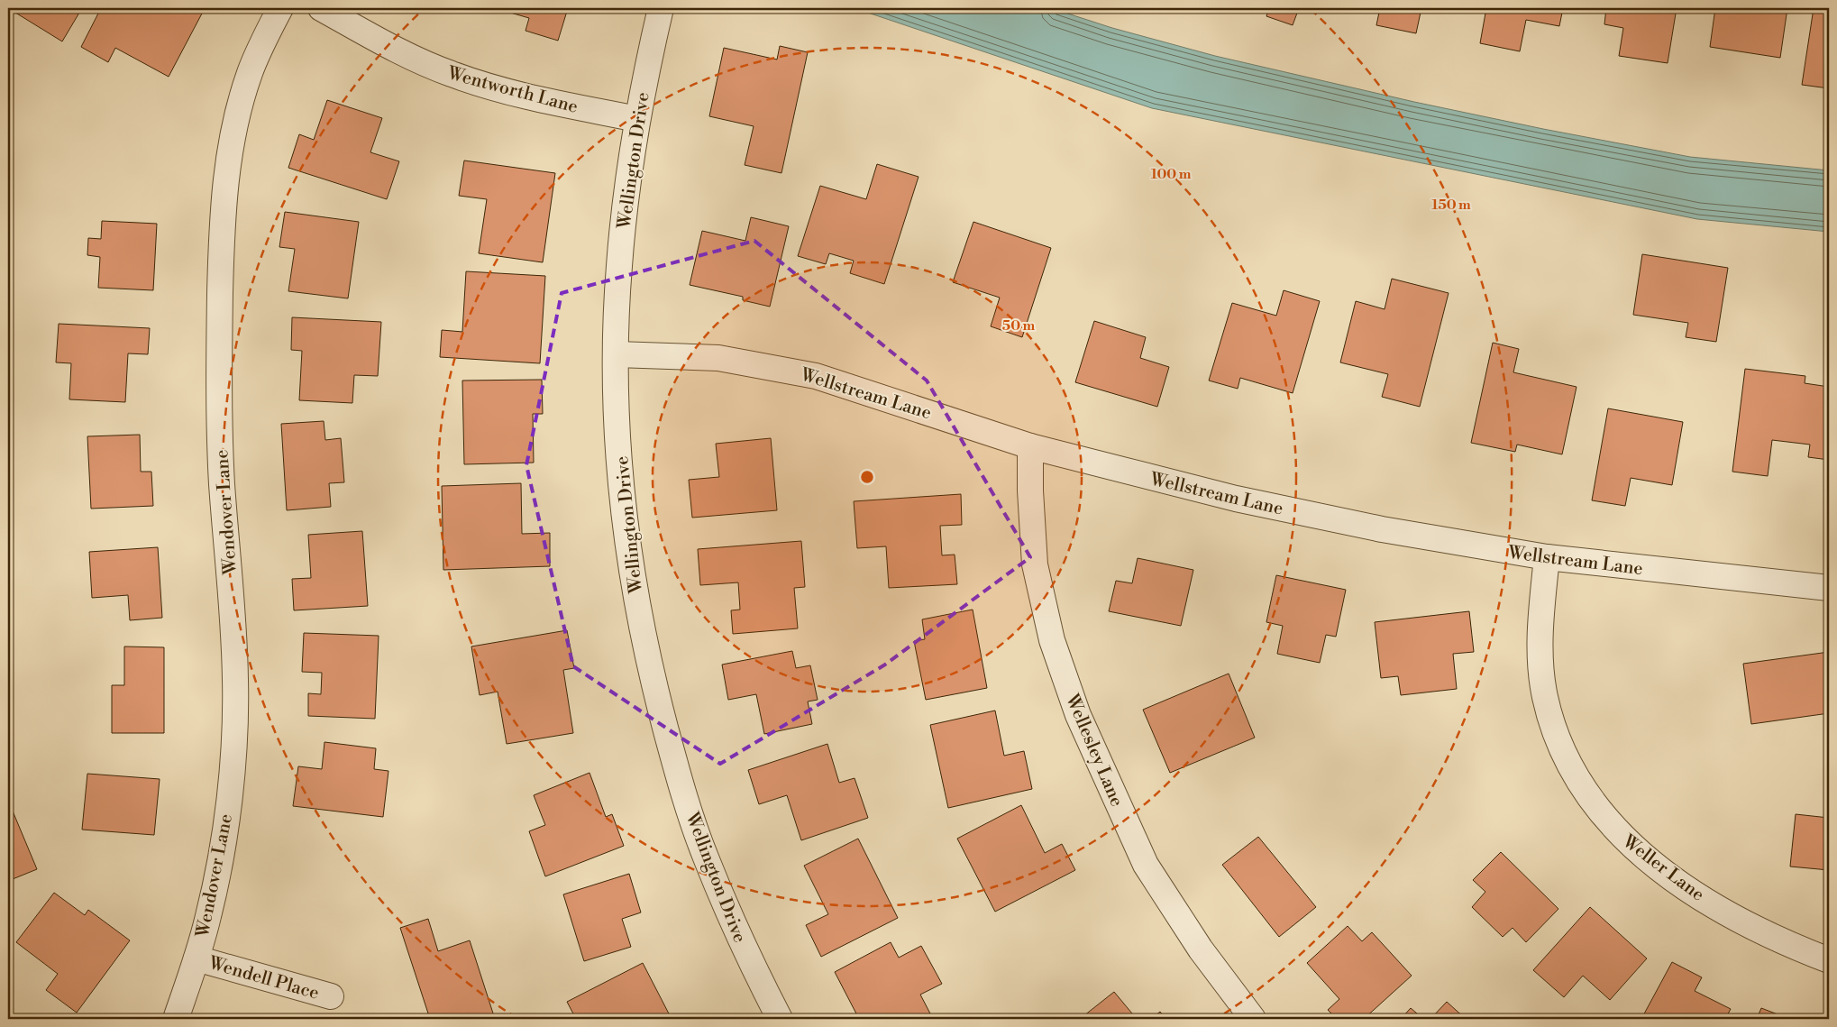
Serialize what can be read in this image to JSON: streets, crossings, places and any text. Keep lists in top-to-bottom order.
{
  "streets": {
    "street": [
      "Wentworth Lane",
      "Wellington Drive",
      "Wellstream Lane",
      "Wendover Lane",
      "Wellesley Lane",
      "Weller Lane",
      "Wendell Place"
    ]
  },
  "crossings": [
    ["Wentworth Lane", "Wellington Drive"],
    ["Wellington Drive", "Wellstream Lane"],
    ["Wellstream Lane", "Wellesley Lane"],
    ["Wellstream Lane", "Weller Lane"],
    ["Wendover Lane", "Wendell Place"]
  ],
  "rings": ["100 m", "150 m", "50 m"]
}
